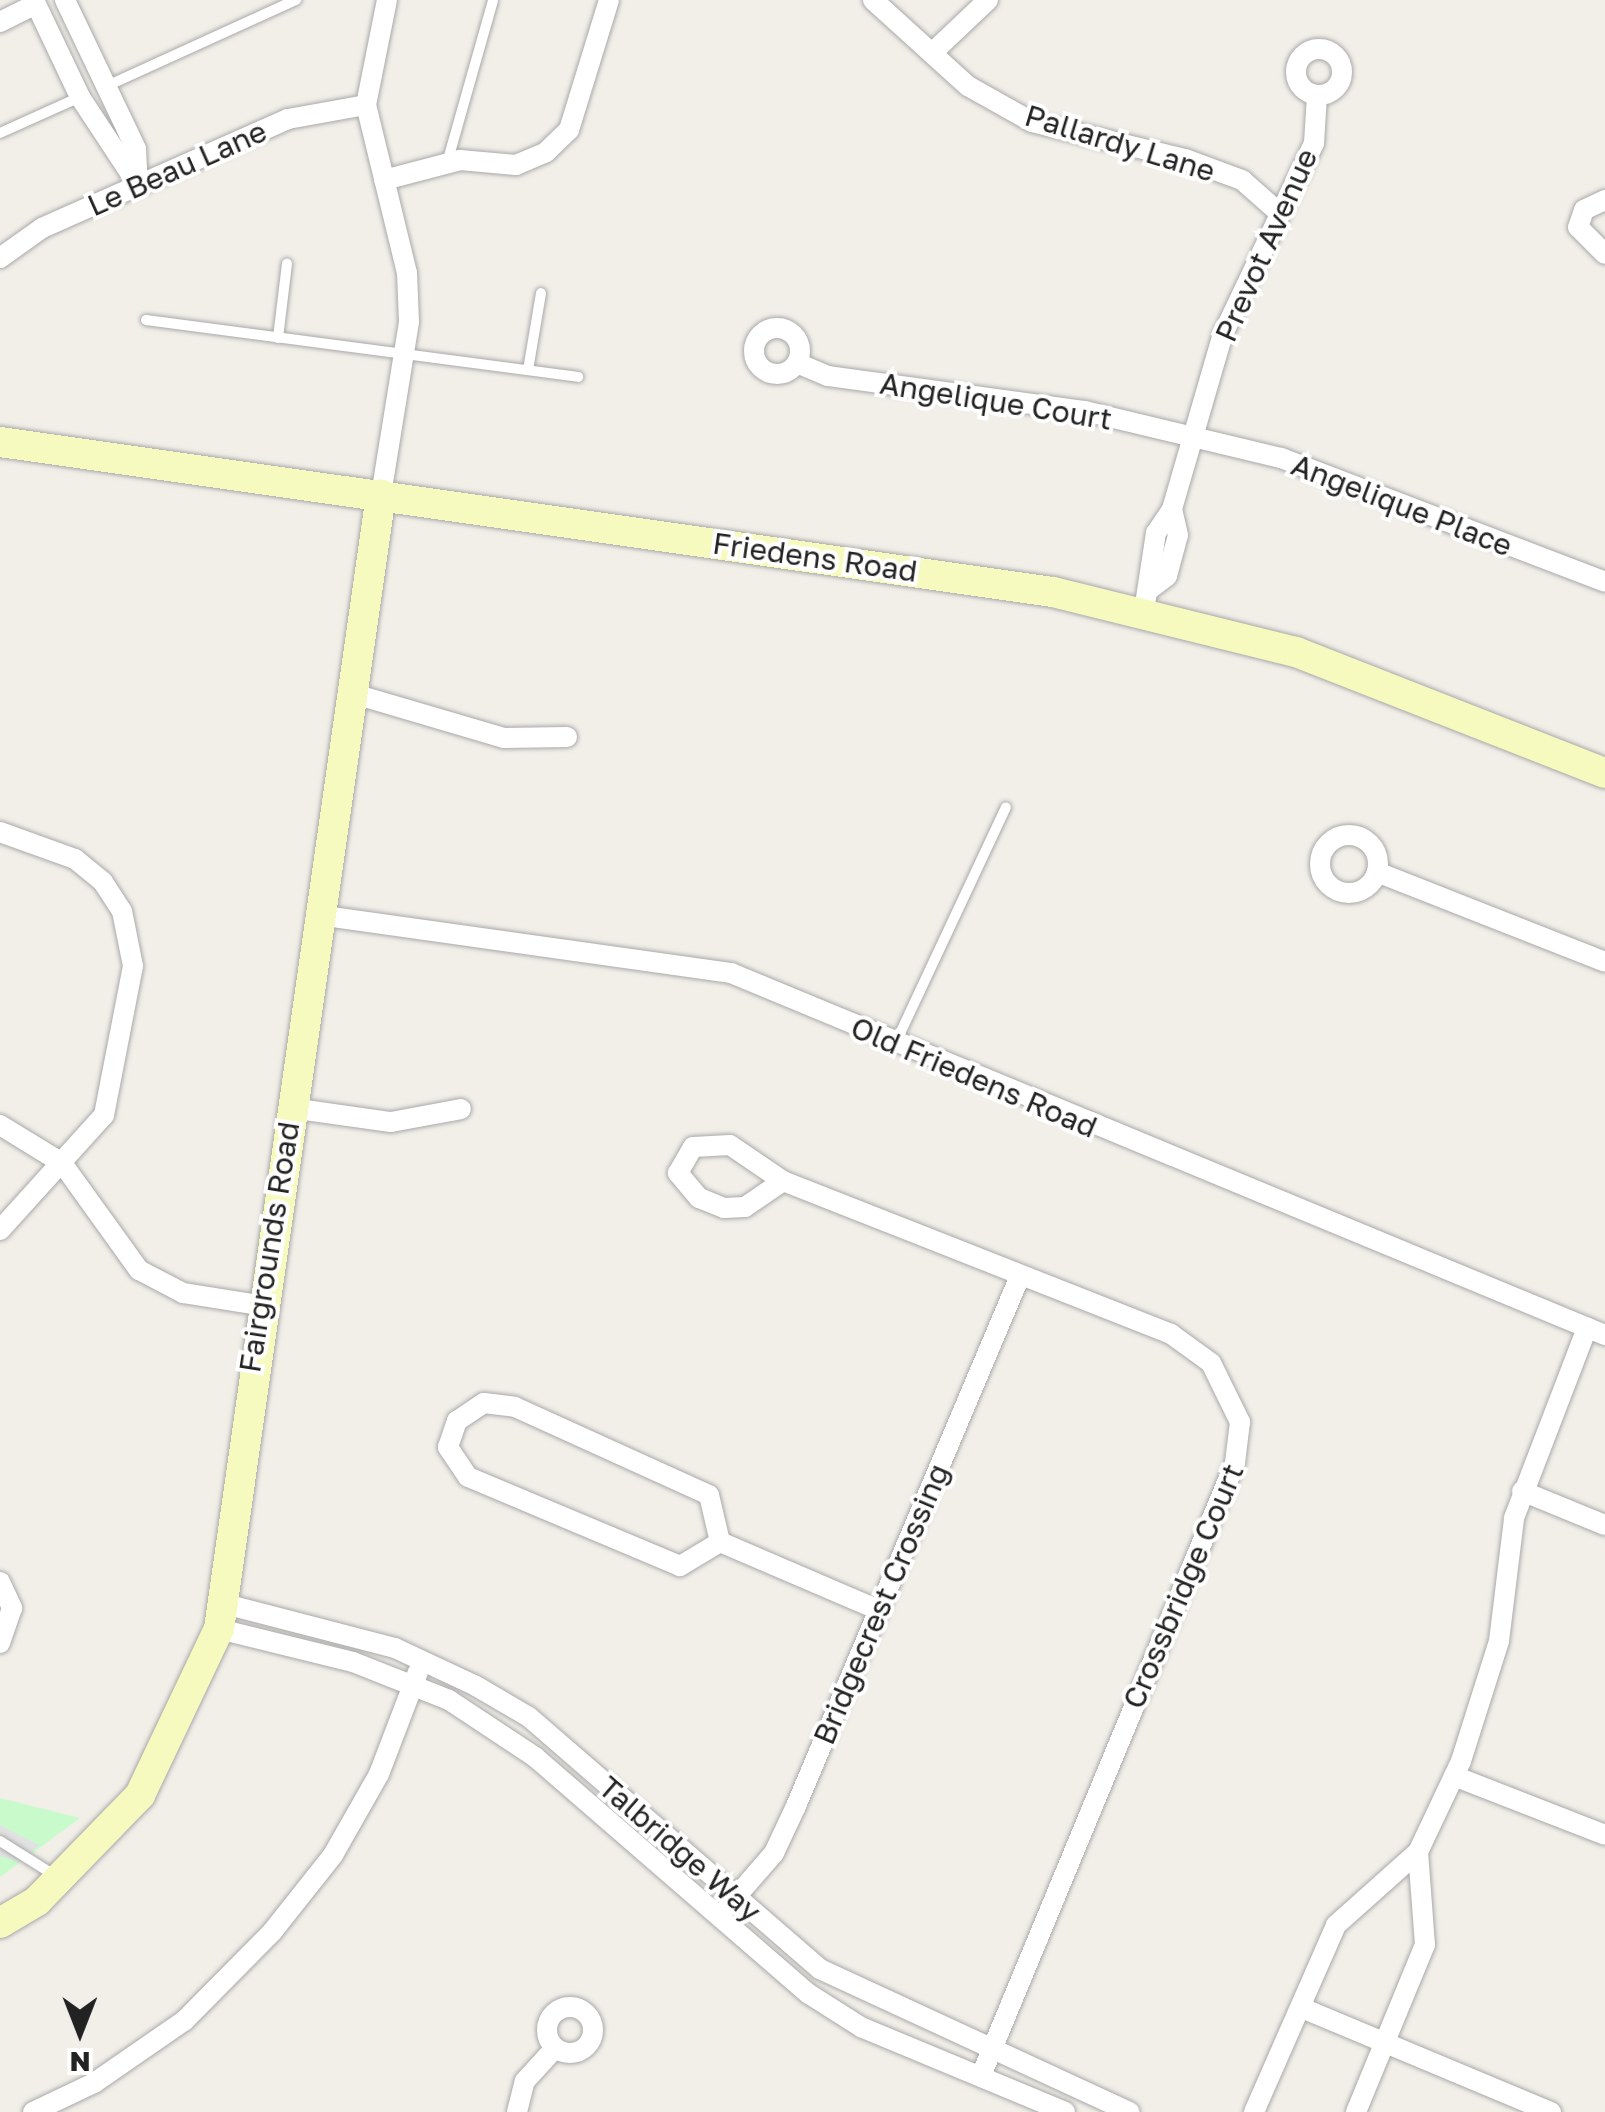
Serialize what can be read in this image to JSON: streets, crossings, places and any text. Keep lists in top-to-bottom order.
{
  "streets": {
    "main road": ["Friedens Road", "Fairgrounds Road"],
    "street": [
      "Pallardy Lane",
      "Le Beau Lane",
      "Prevot Avenue",
      "Angelique Court",
      "Angelique Place",
      "Old Friedens Road",
      "Crossbridge Court",
      "Bridgecrest Crossing",
      "Talbridge Way"
    ]
  },
  "crossings": [
    ["Pallardy Lane", "Prevot Avenue"],
    ["Prevot Avenue", "Angelique Court"],
    ["Prevot Avenue", "Angelique Place"],
    ["Prevot Avenue", "Friedens Road"],
    ["Angelique Court", "Angelique Place"],
    ["Friedens Road", "Fairgrounds Road"],
    ["Old Friedens Road", "Fairgrounds Road"],
    ["Fairgrounds Road", "Talbridge Way"],
    ["Crossbridge Court", "Bridgecrest Crossing"],
    ["Crossbridge Court", "Talbridge Way"],
    ["Bridgecrest Crossing", "Talbridge Way"]
  ],
  "north": "bottom"
}
